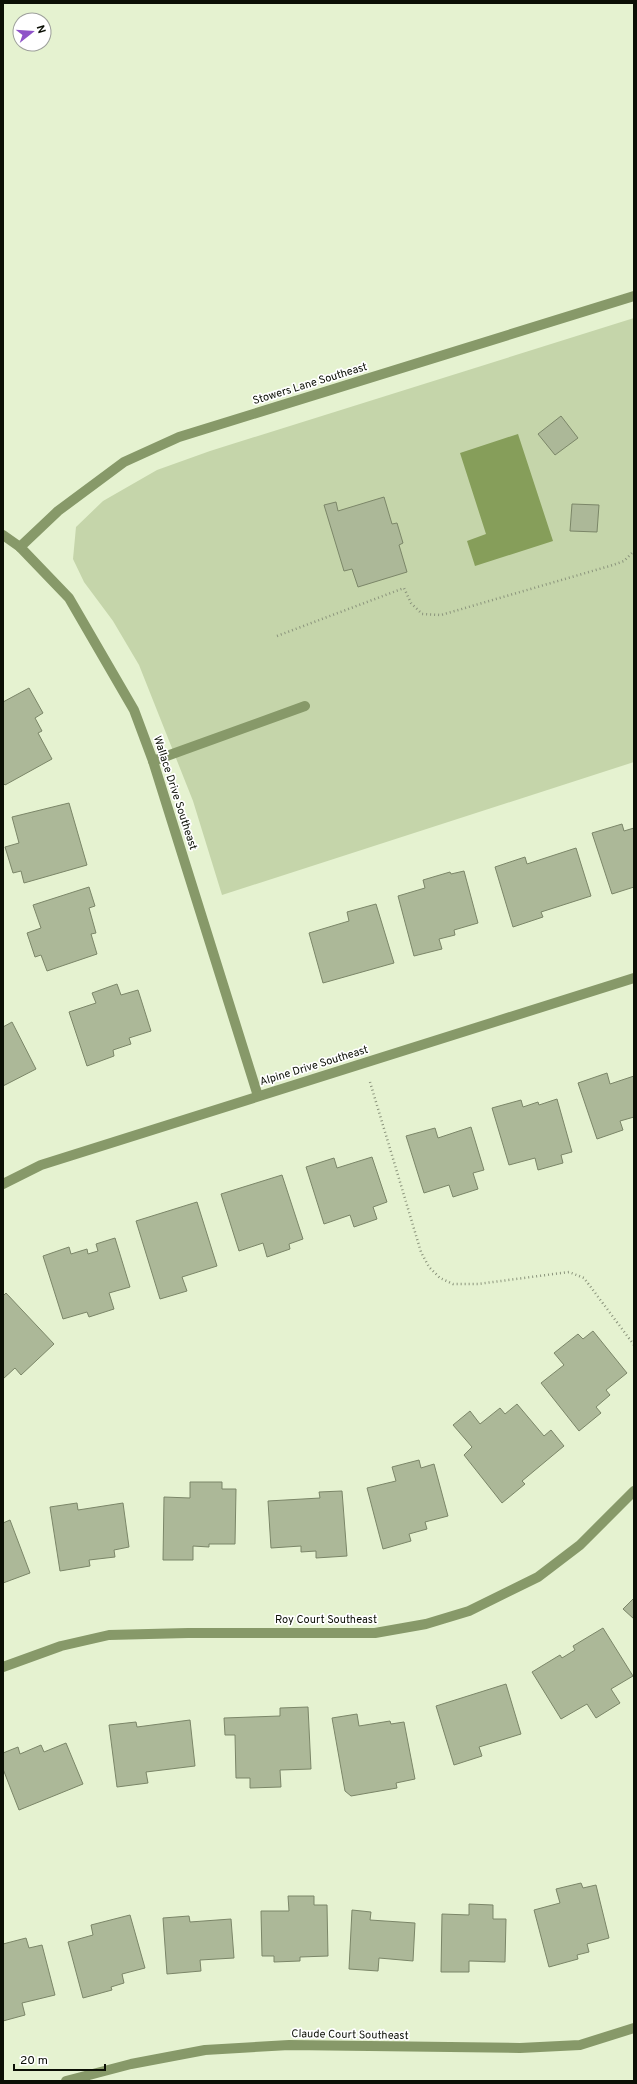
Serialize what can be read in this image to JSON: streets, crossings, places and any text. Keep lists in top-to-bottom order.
{
  "streets": {
    "street": [
      "Stowers Lane Southeast",
      "Wallace Drive Southeast",
      "Alpine Drive Southeast",
      "Roy Court Southeast",
      "Claude Court Southeast"
    ]
  },
  "crossings": [
    ["Stowers Lane Southeast", "Wallace Drive Southeast"],
    ["Wallace Drive Southeast", "Alpine Drive Southeast"]
  ],
  "scale_bar": "20 m",
  "north": "right"
}
